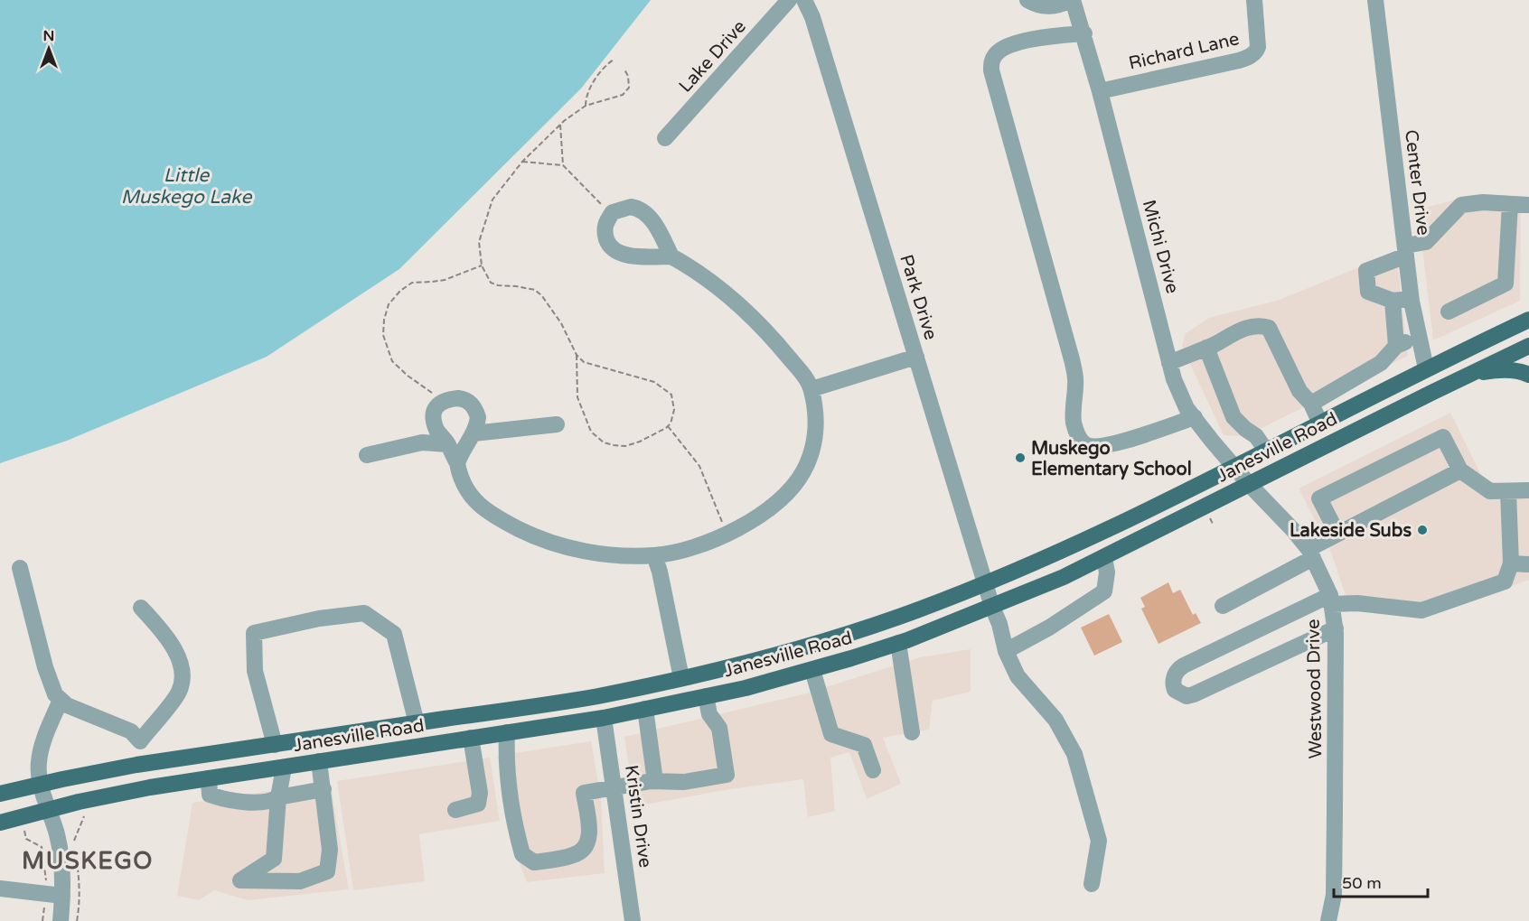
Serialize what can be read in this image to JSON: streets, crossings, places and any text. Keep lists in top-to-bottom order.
{
  "streets": {
    "main road": ["Janesville Road"],
    "street": [
      "Richard Lane",
      "Lake Drive",
      "Center Drive",
      "Michi Drive",
      "Park Drive",
      "Westwood Drive",
      "Kristin Drive"
    ]
  },
  "crossings": [
    ["Richard Lane", "Michi Drive"],
    ["Center Drive", "Janesville Road"],
    ["Michi Drive", "Janesville Road"],
    ["Michi Drive", "Westwood Drive"],
    ["Park Drive", "Janesville Road"],
    ["Janesville Road", "Westwood Drive"],
    ["Janesville Road", "Kristin Drive"]
  ],
  "districts": ["MUSKEGO"],
  "water": ["Little Muskego Lake"],
  "places": ["Muskego Elementary School", "Lakeside Subs"],
  "scale_bar": "50 m",
  "north": "top"
}
